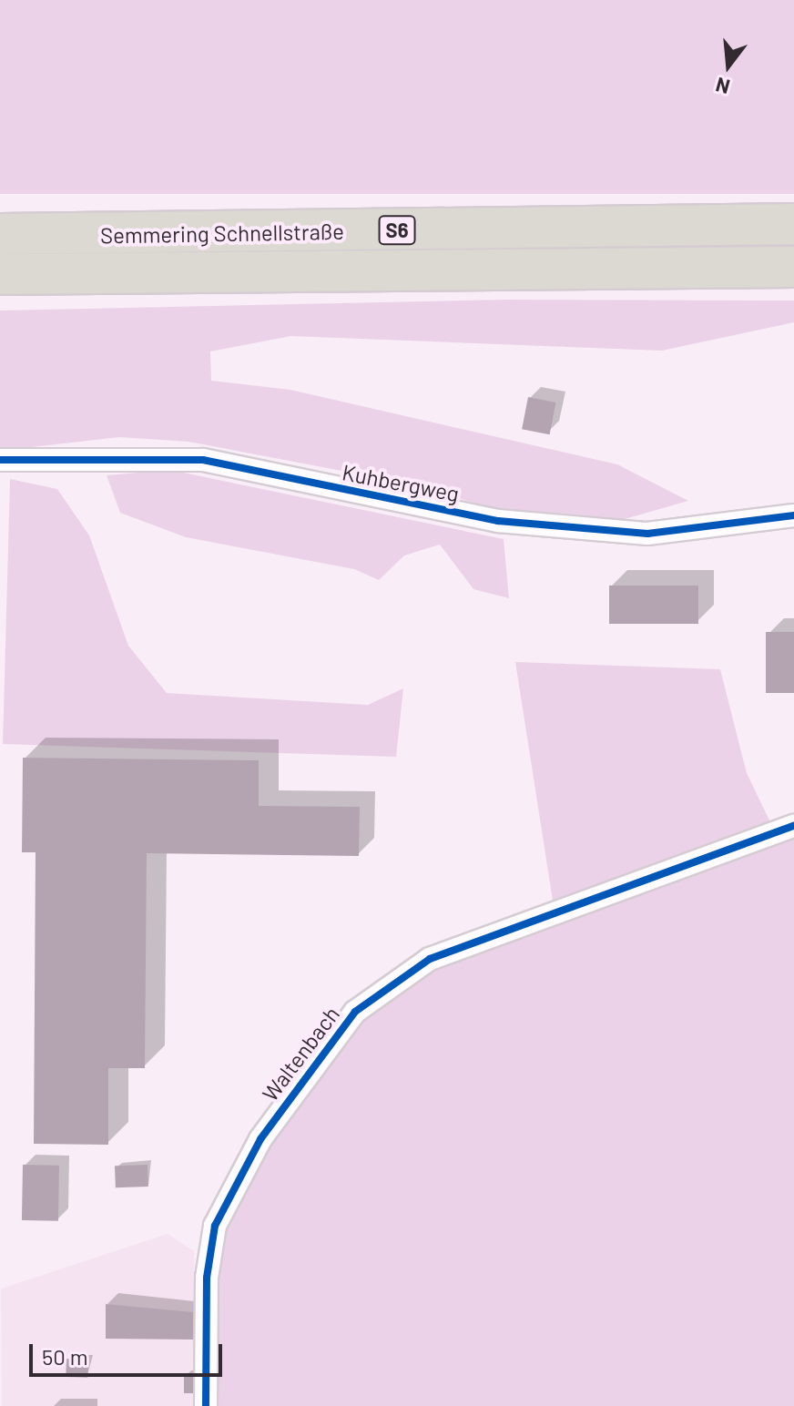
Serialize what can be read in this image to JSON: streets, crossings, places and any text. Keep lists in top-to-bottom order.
{
  "streets": {
    "highway": ["S6", "Semmering Schnellstraße"],
    "street": ["Kuhbergweg", "Waltenbach"]
  },
  "scale_bar": "50 m",
  "north": "bottom"
}
